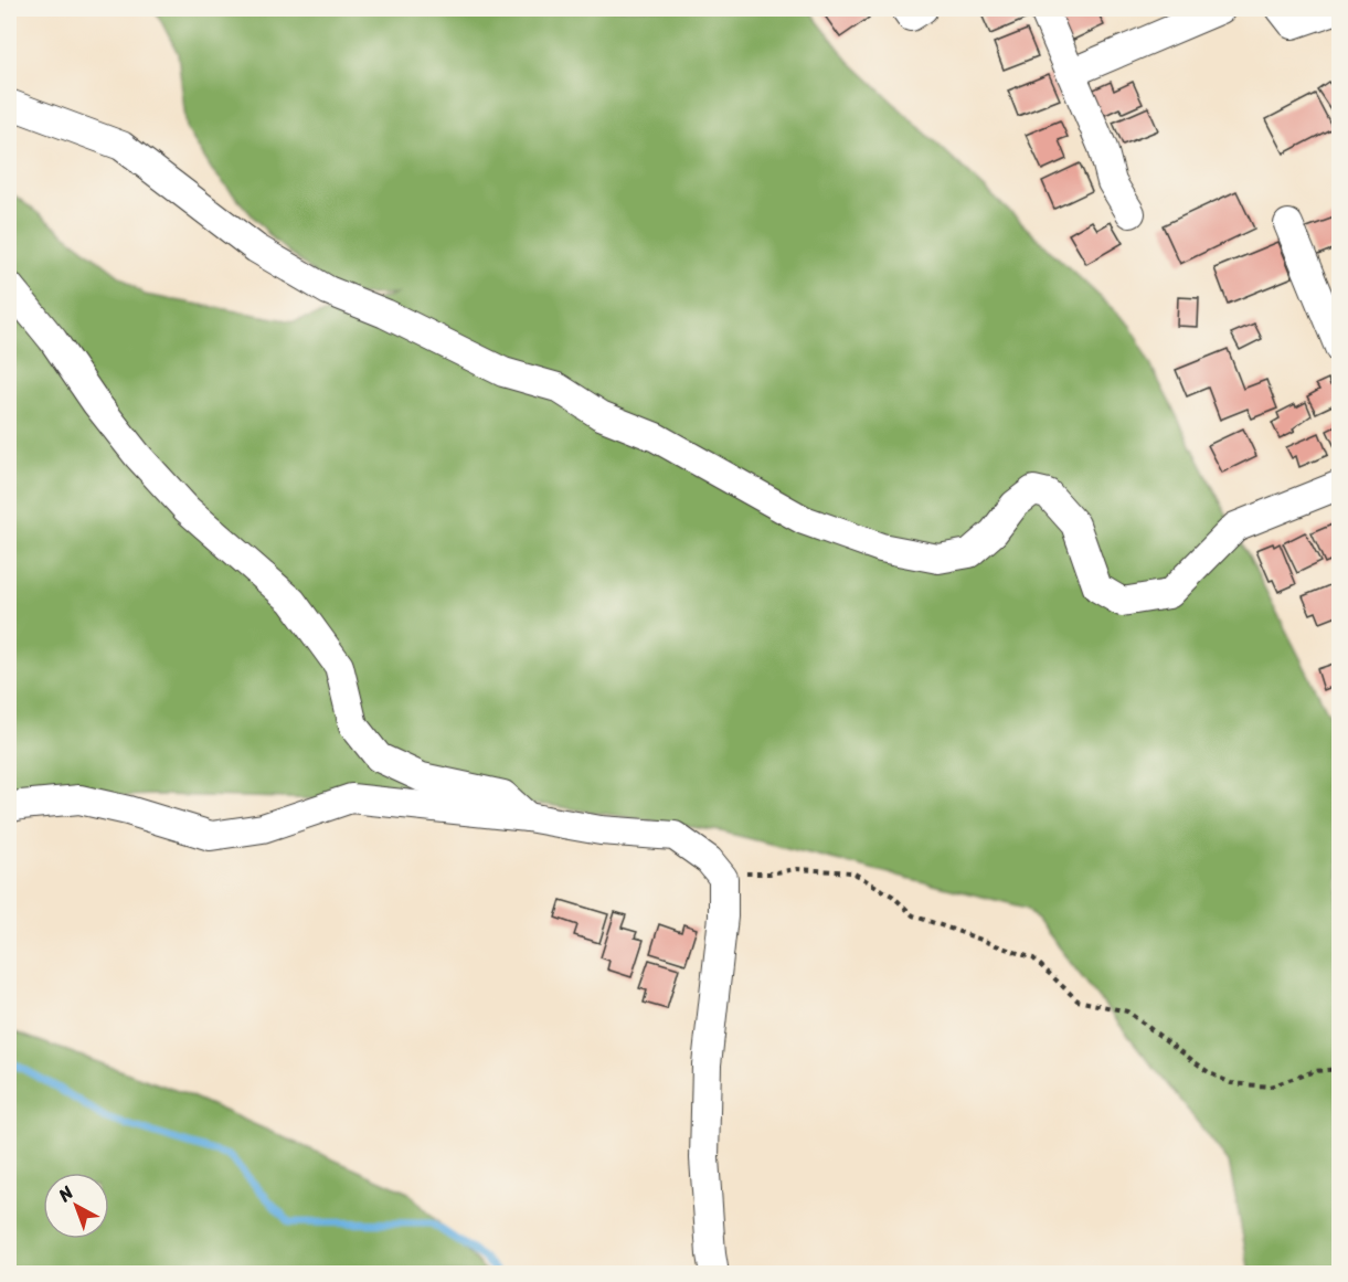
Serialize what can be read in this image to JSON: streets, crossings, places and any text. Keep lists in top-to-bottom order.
{
  "north": "top left"
}
